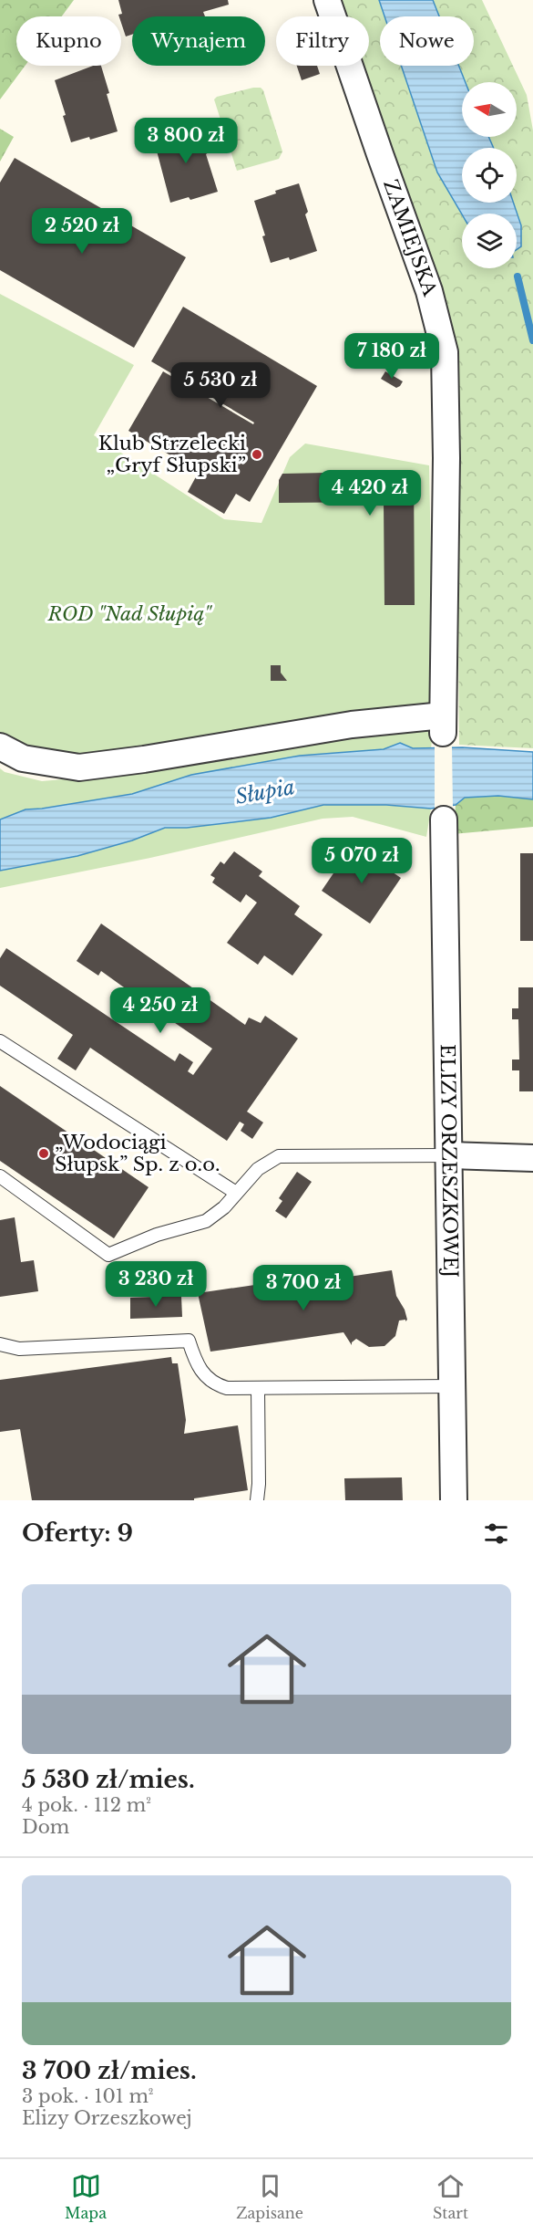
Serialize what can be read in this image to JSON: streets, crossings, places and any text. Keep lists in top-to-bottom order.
{
  "streets": {
    "street": ["ZAMIEJSKA", "ELIZY ORZESZKOWEJ"]
  },
  "water": ["Słupia"],
  "parks": ["ROD \"Nad Słupią\""],
  "places": ["Klub Strzelecki „Gryf Słupski”", "„Wodociągi Słupsk” Sp. z o.o."],
  "north": "left",
  "page": {
    "chip": [
      "Kupno",
      "Wynajem",
      "Filtry",
      "Nowe"
    ],
    "price": [
      "3 800 zł",
      "2 520 zł",
      "7 180 zł",
      "5 530 zł",
      "4 420 zł",
      "5 070 zł",
      "4 250 zł",
      "3 230 zł",
      "3 700 zł"
    ],
    "heading": "Oferty: 9",
    "list": [
      {
        "name": "5 530 zł/mies.",
        "note": "4 pok. · 112 m² · Dom"
      },
      {
        "name": "3 700 zł/mies.",
        "note": "3 pok. · 101 m² · Elizy Orzeszkowej"
      }
    ],
    "tabs": ["Mapa", "Zapisane", "Start"]
  }
}
